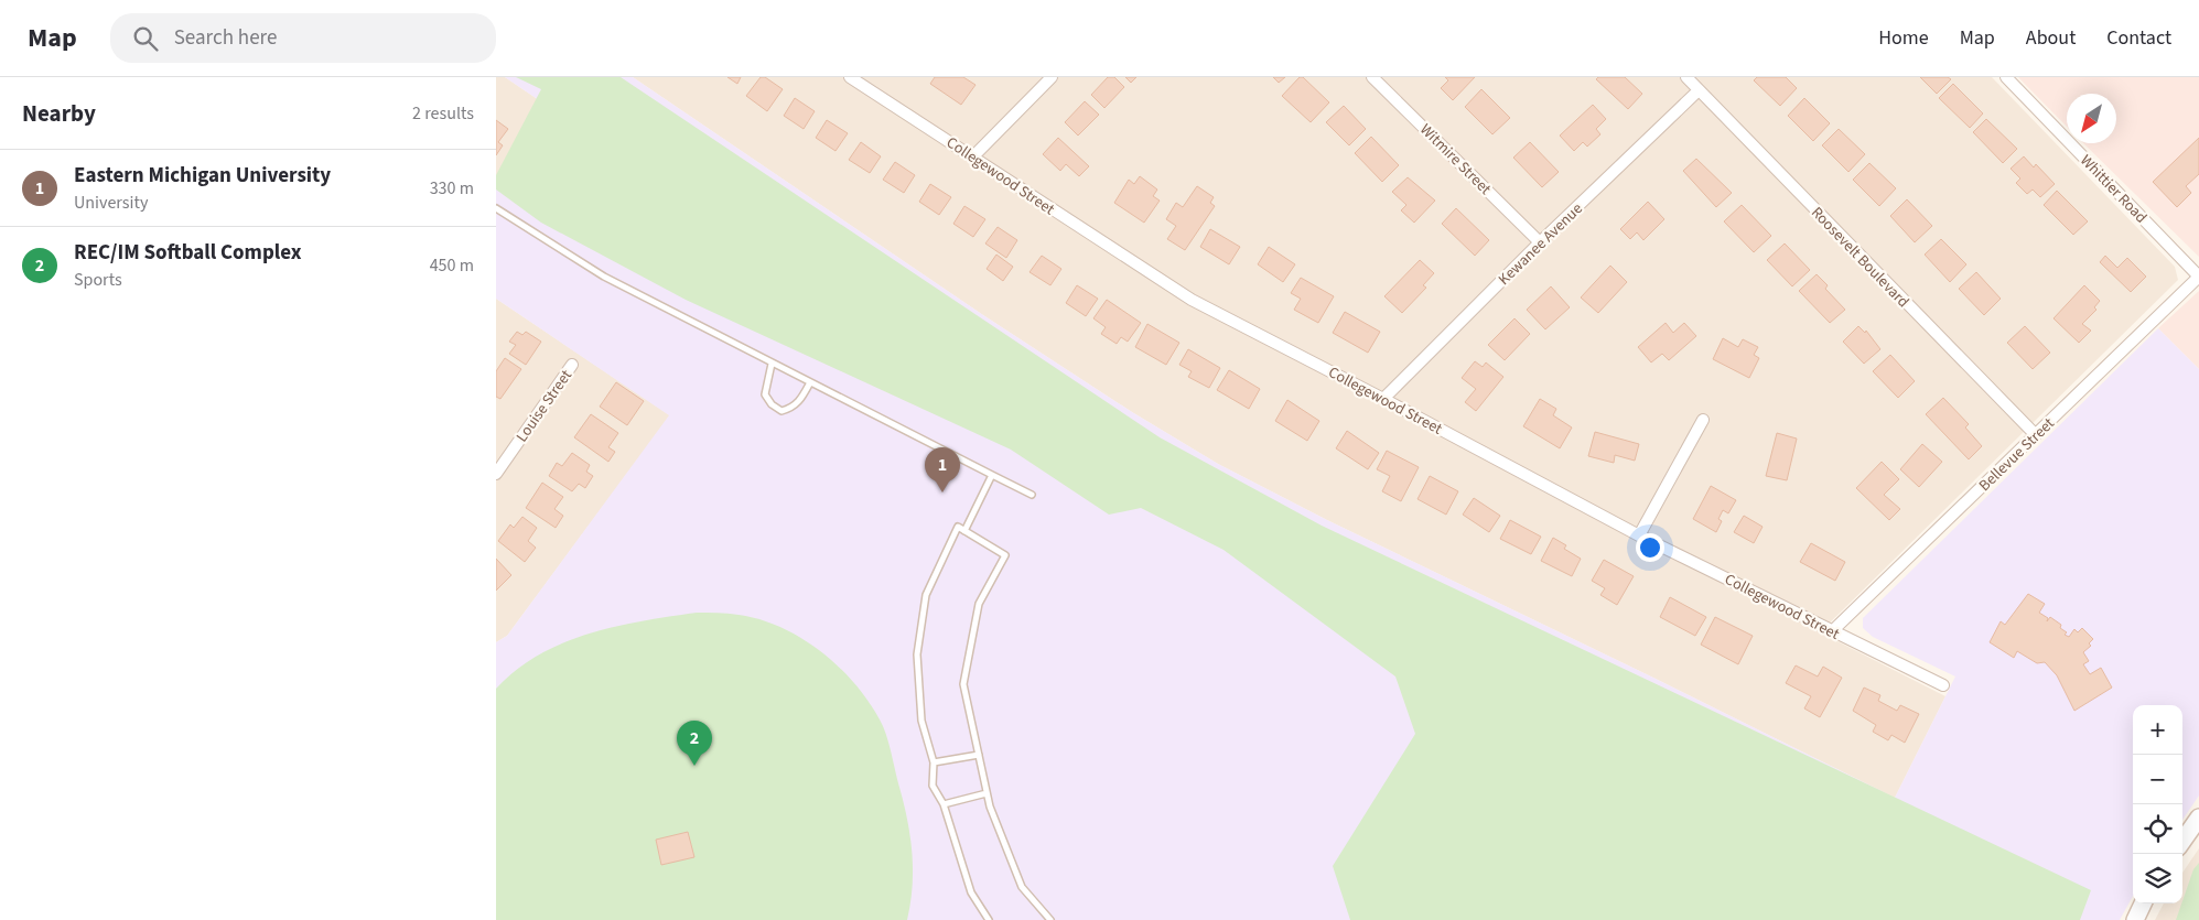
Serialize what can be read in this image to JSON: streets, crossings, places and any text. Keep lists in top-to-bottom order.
{
  "streets": {
    "street": [
      "Witmire Street",
      "Collegewood Street",
      "Whittier Road",
      "Kewanee Avenue",
      "Roosevelt Boulevard",
      "Louise Street",
      "Bellevue Street"
    ]
  },
  "crossings": [
    ["Witmire Street", "Kewanee Avenue"],
    ["Collegewood Street", "Kewanee Avenue"],
    ["Collegewood Street", "Bellevue Street"],
    ["Whittier Road", "Bellevue Street"],
    ["Kewanee Avenue", "Roosevelt Boulevard"],
    ["Roosevelt Boulevard", "Bellevue Street"]
  ],
  "north": "bottom left",
  "page": {
    "header": "Map",
    "search": "Search here",
    "nav": [
      "Home",
      "Map",
      "About",
      "Contact"
    ],
    "heading": ["Nearby", "2 results"],
    "list": [
      {
        "mark": "1",
        "name": "Eastern Michigan University",
        "note": "University",
        "value": "330 m"
      },
      {
        "mark": "2",
        "name": "REC/IM Softball Complex",
        "note": "Sports",
        "value": "450 m"
      }
    ],
    "pins": ["1", "2"],
    "map_buttons": ["+", "−"]
  }
}
